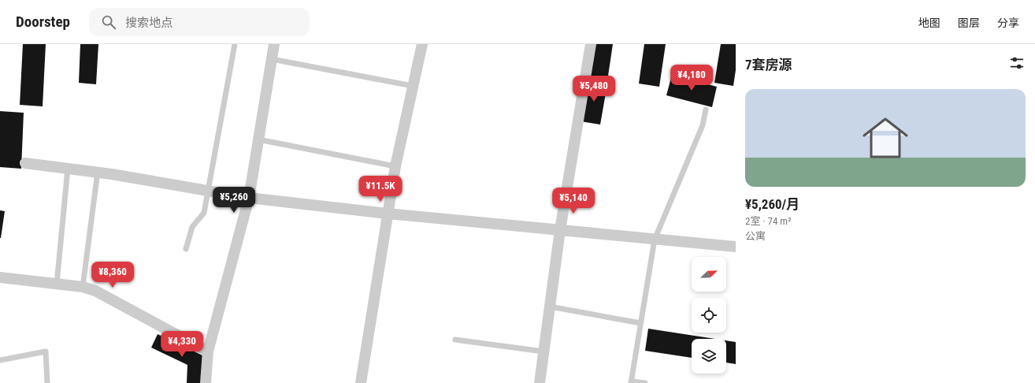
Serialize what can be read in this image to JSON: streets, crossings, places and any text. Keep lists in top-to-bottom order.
{
  "north": "top right",
  "page": {
    "header": "Doorstep",
    "search": "搜索地点",
    "nav": ["地图", "图层", "分享"],
    "heading": "7套房源",
    "price": [
      "¥4,180",
      "¥5,480",
      "¥11.5K",
      "¥5,260",
      "¥5,140",
      "¥8,360",
      "¥4,330"
    ],
    "list": [
      {
        "name": "¥5,260/月",
        "note": "2室 · 74 m² · 公寓"
      }
    ]
  }
}
